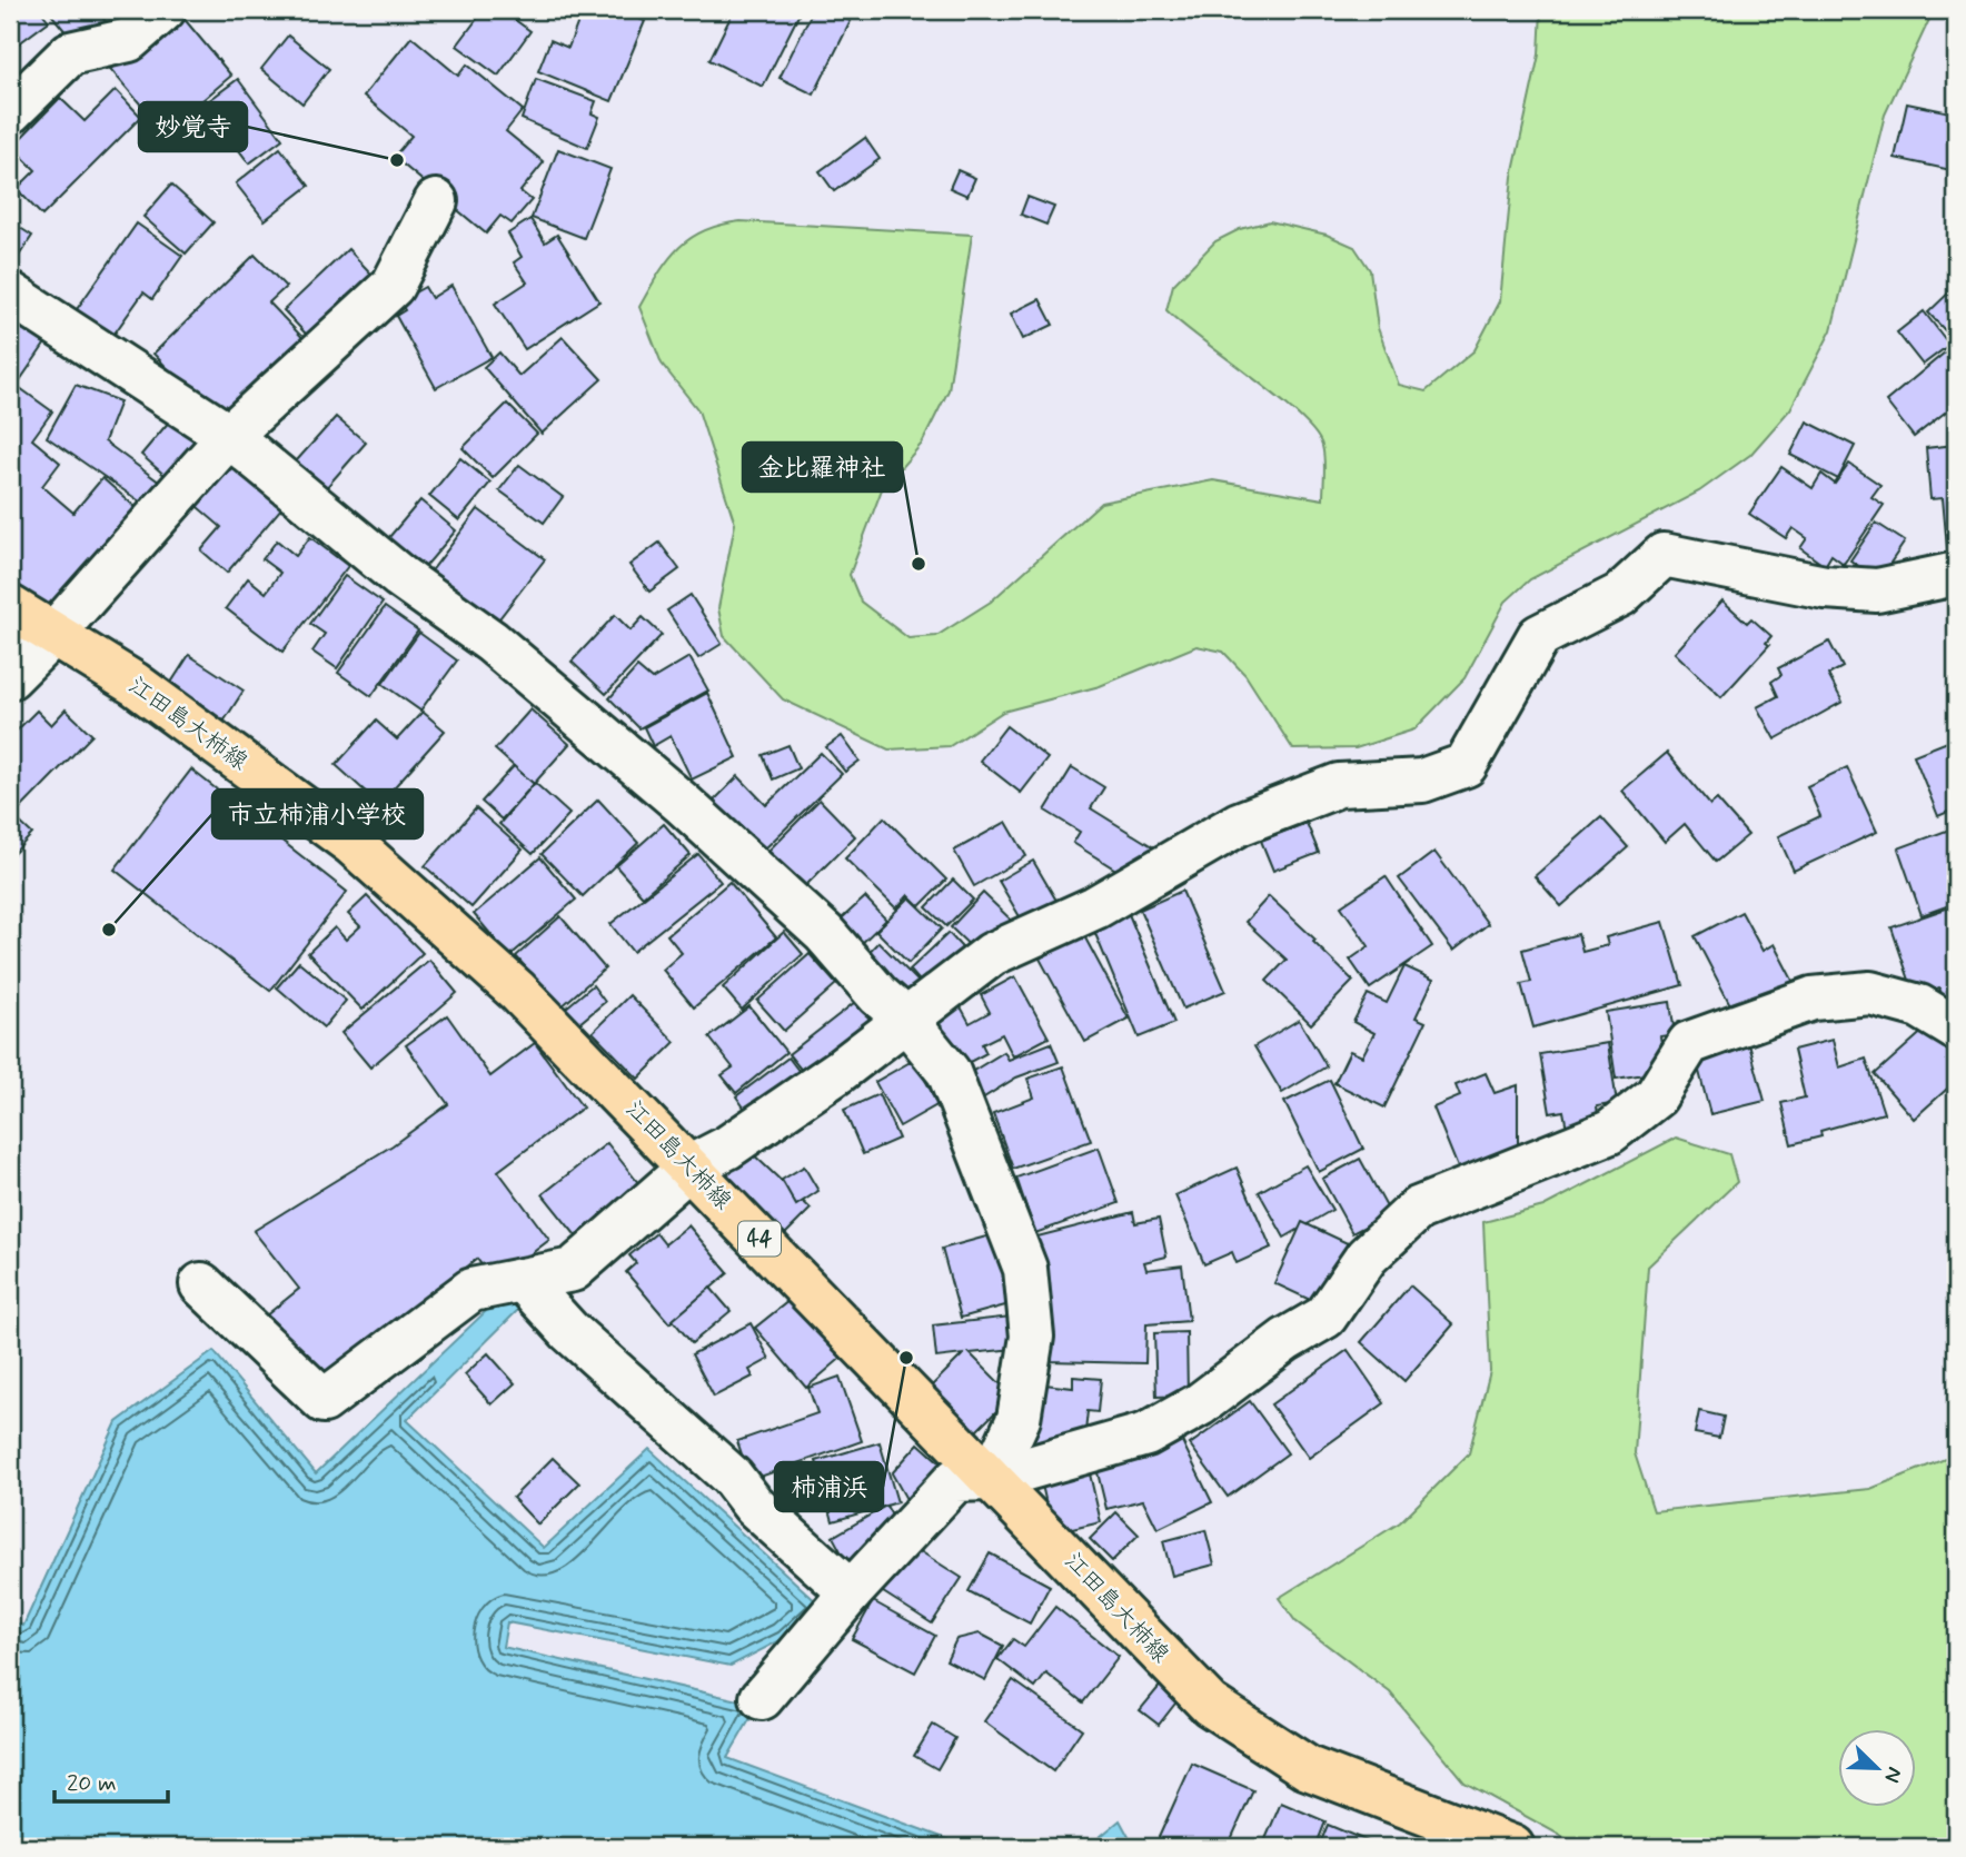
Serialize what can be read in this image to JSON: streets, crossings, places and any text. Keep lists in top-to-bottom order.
{
  "streets": {
    "main road": ["江田島大柿線", "44"]
  },
  "places": [
    "妙覚寺",
    "金比羅神社",
    "市立柿浦小学校",
    "柿浦浜"
  ],
  "scale_bar": "20 m",
  "north": "bottom right"
}
